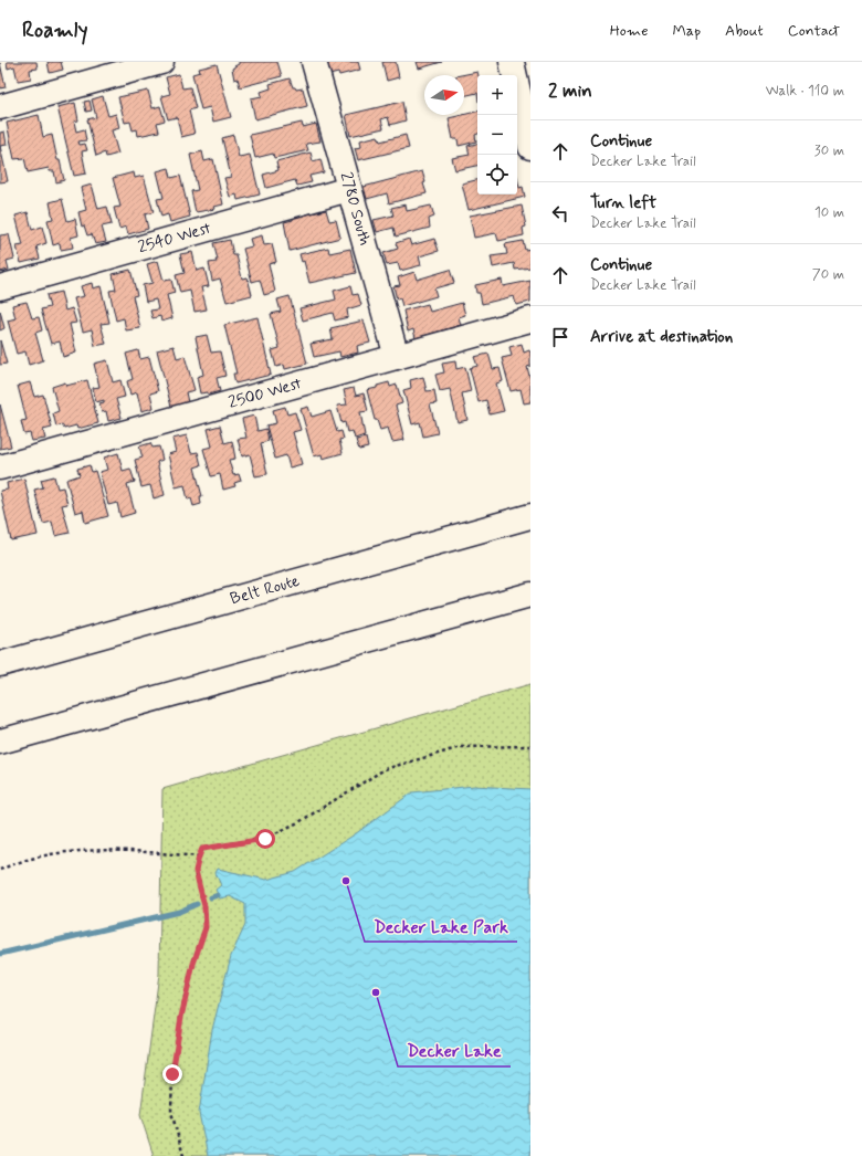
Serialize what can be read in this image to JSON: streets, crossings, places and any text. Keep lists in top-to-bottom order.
{
  "streets": {
    "main road": [
      "2780 South",
      "2540 West",
      "2500 West",
      "Belt Route"
    ]
  },
  "crossings": [
    ["2780 South", "2540 West"],
    ["2780 South", "2500 West"]
  ],
  "places": ["Decker Lake Park", "Decker Lake"],
  "north": "right",
  "page": {
    "header": "Roamly",
    "nav": [
      "Home",
      "Map",
      "About",
      "Contact"
    ],
    "heading": ["2 min", "Walk · 110 m"],
    "map_buttons": ["+", "−"],
    "list": [
      ["Continue", "Decker Lake Trail", "30 m"],
      ["Turn left", "Decker Lake Trail", "10 m"],
      ["Continue", "Decker Lake Trail", "70 m"],
      "Arrive at destination"
    ]
  }
}
